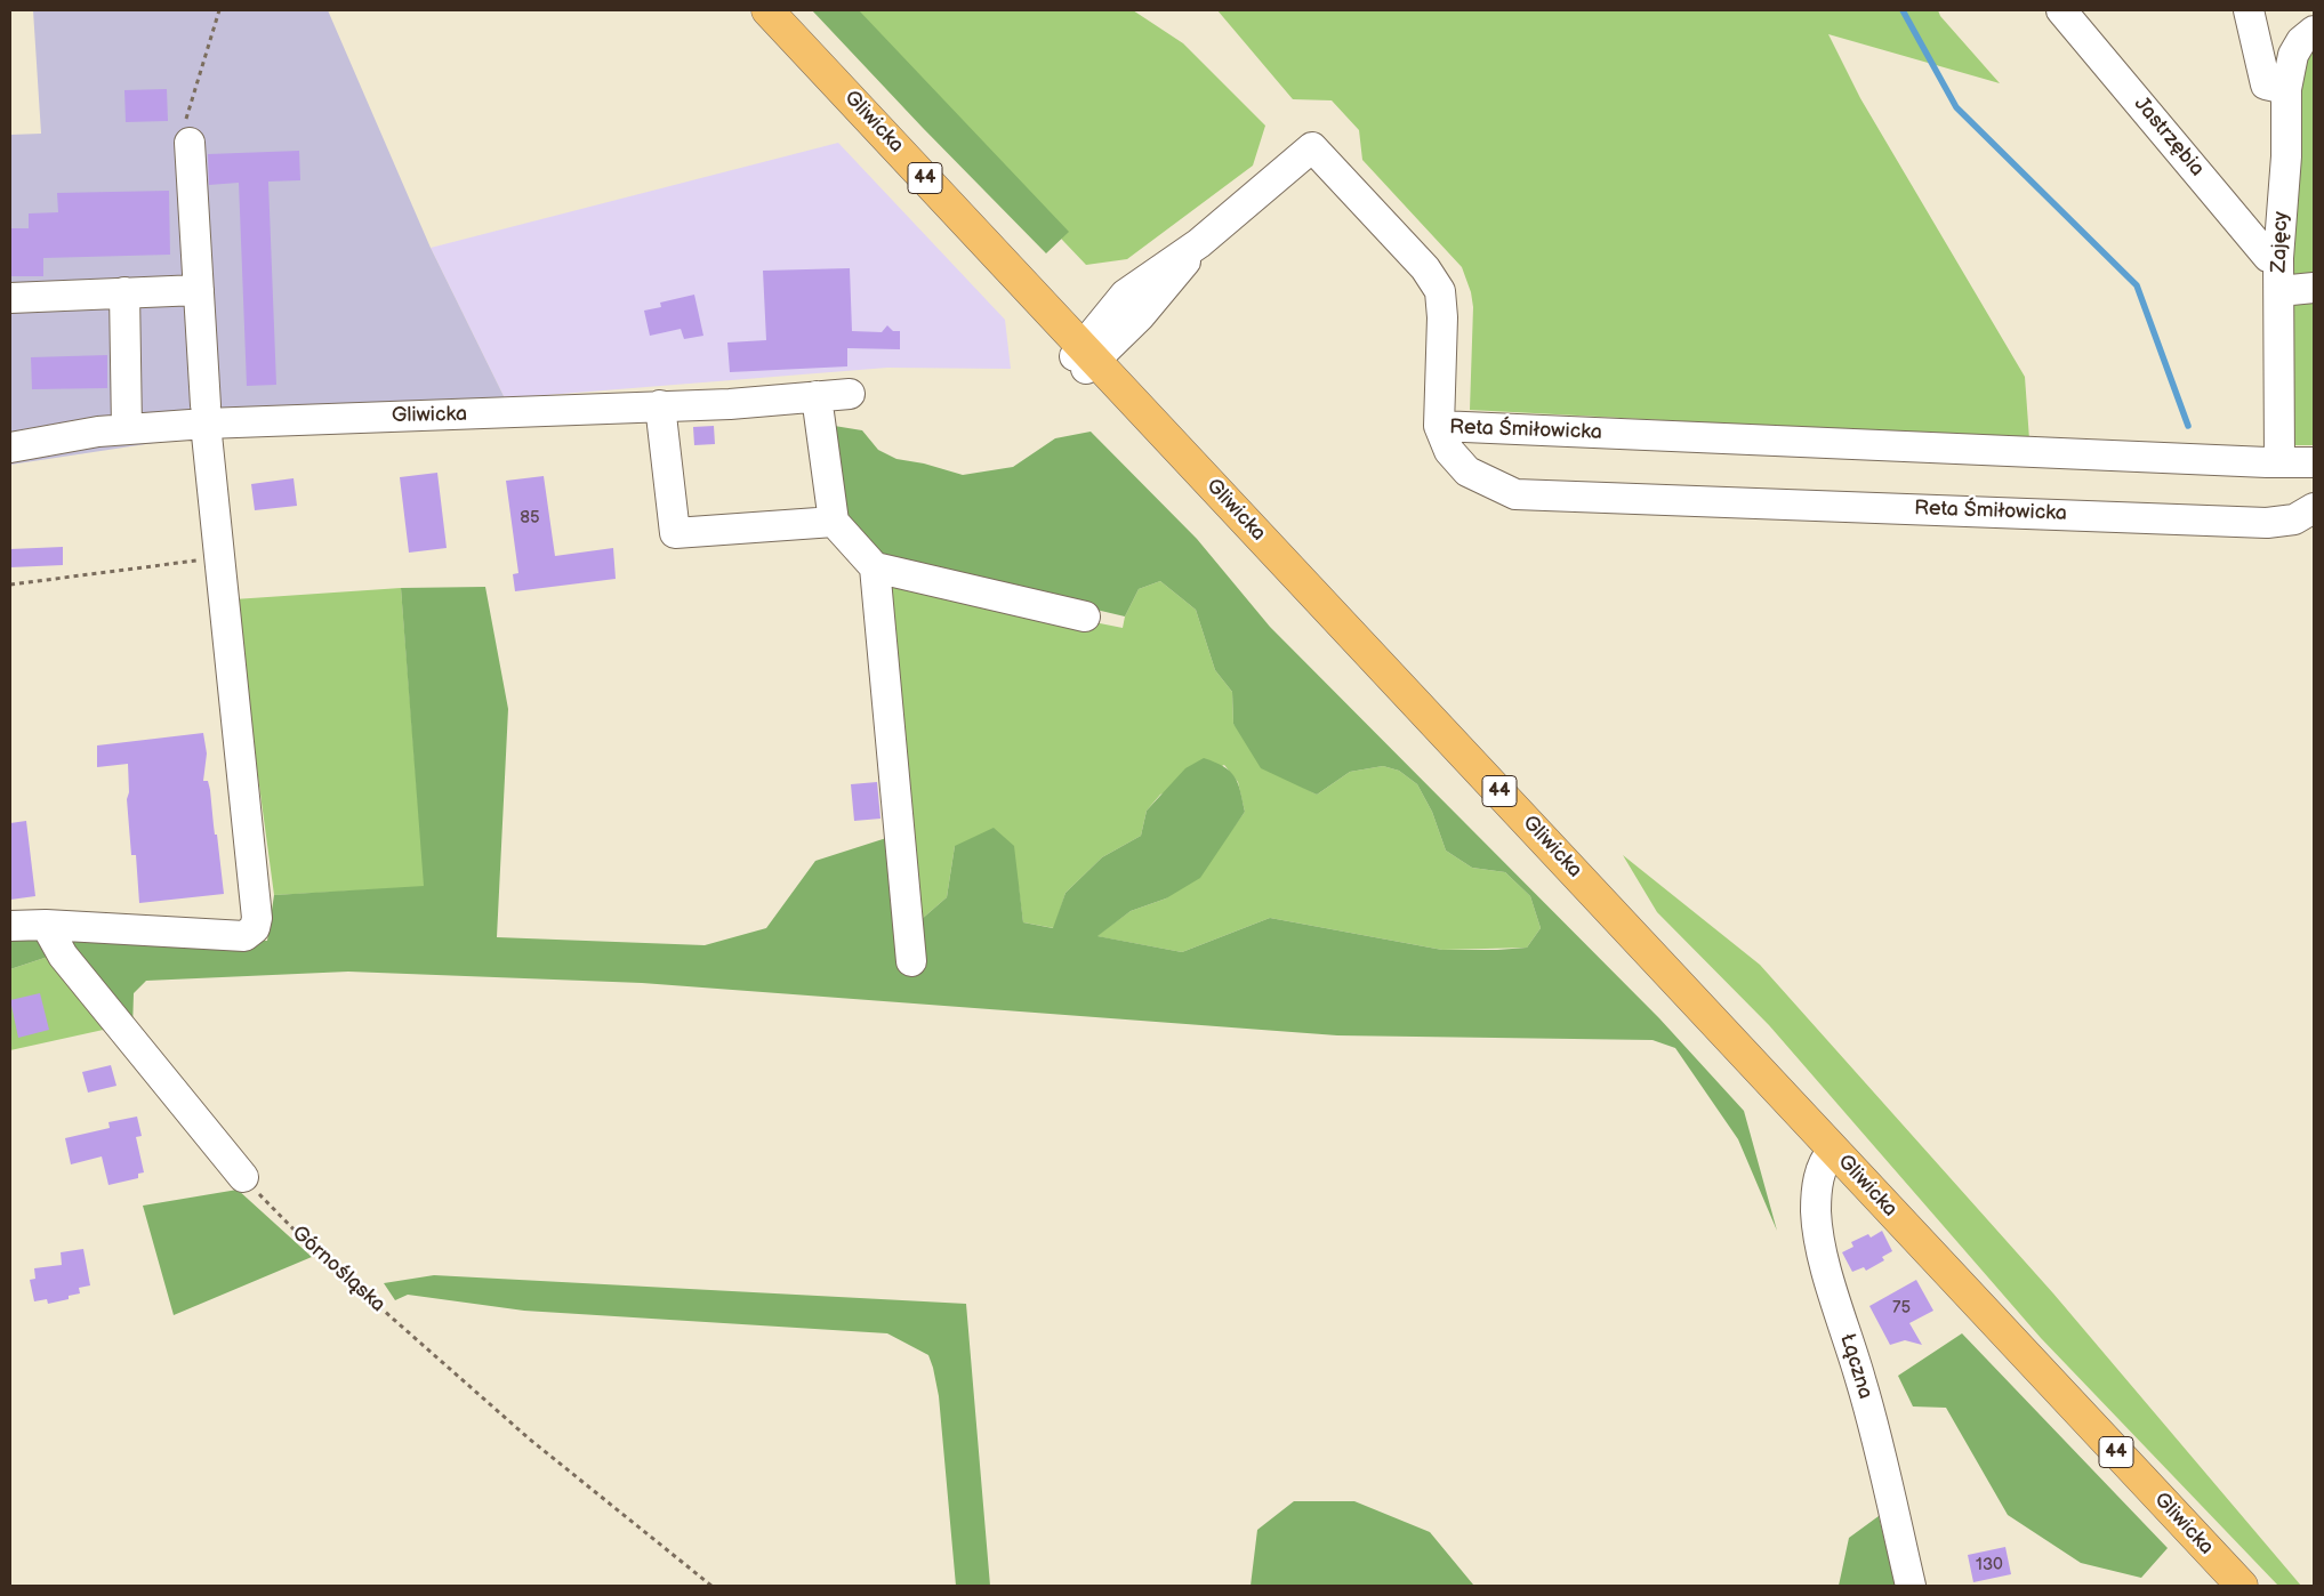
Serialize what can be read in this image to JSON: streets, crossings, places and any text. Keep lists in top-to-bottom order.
{
  "streets": {
    "main road": ["Gliwicka", "44"],
    "street": [
      "Jastrzębia",
      "Zajęcy",
      "Reta Śmiłowicka",
      "Łączna"
    ],
    "path": ["Górnośląska"]
  },
  "crossings": [
    ["Gliwicka", "Łączna"],
    ["Jastrzębia", "Zajęcy"],
    ["Zajęcy", "Reta Śmiłowicka"]
  ],
  "house_numbers": ["85", "75", "130"]
}
